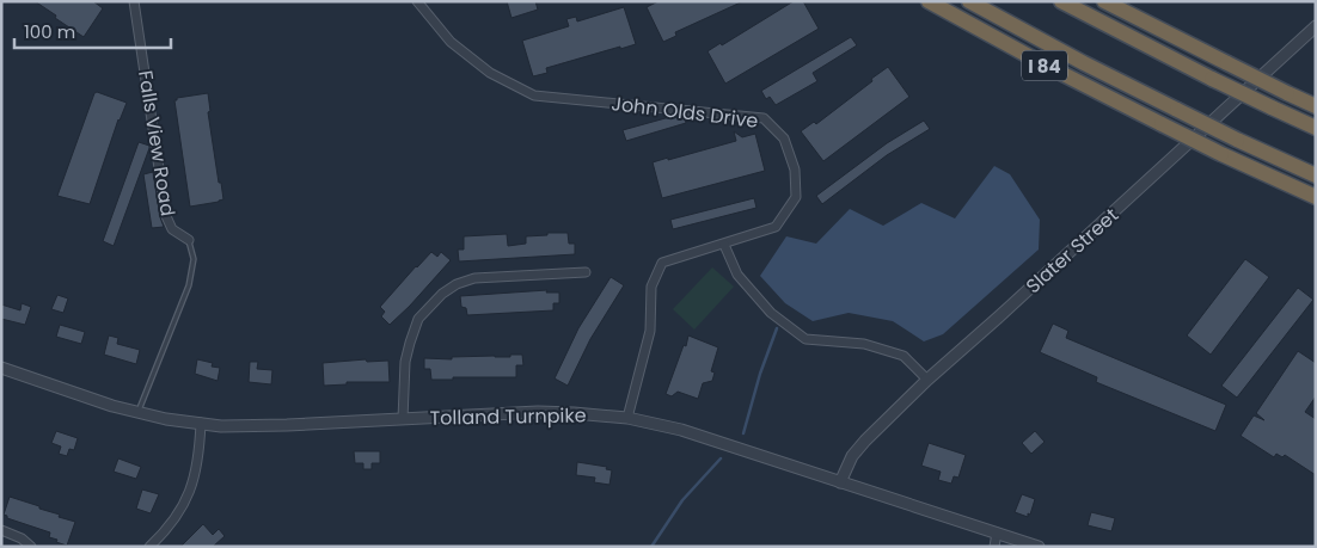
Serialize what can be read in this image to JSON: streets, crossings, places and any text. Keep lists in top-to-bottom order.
{
  "streets": {
    "highway": ["I 84"],
    "street": [
      "John Olds Drive",
      "Falls View Road",
      "Slater Street",
      "Tolland Turnpike"
    ]
  },
  "crossings": [
    ["John Olds Drive", "Tolland Turnpike"],
    ["Slater Street", "Tolland Turnpike"]
  ],
  "scale_bar": "100 m"
}
